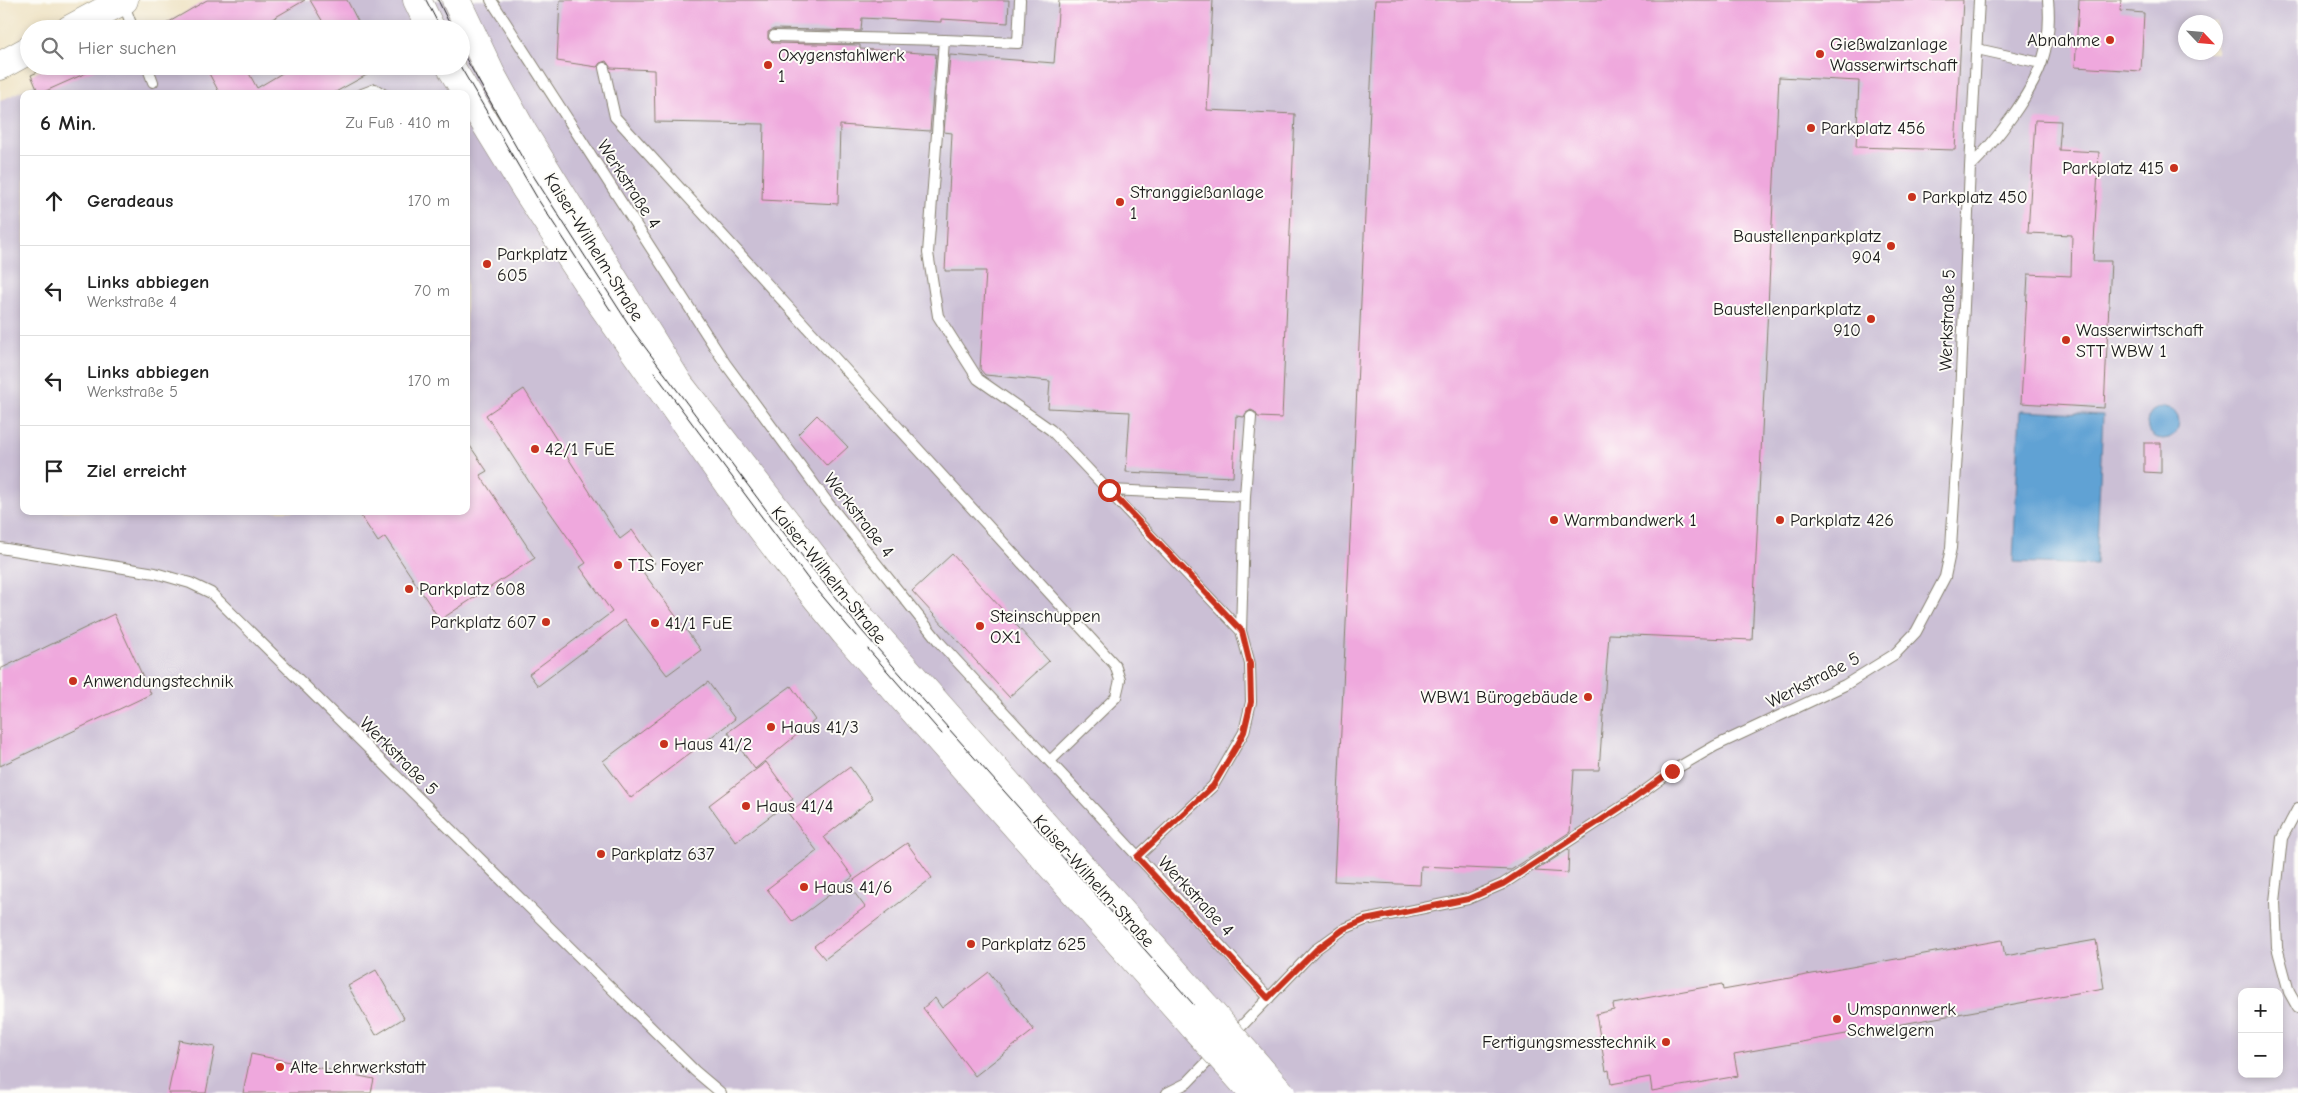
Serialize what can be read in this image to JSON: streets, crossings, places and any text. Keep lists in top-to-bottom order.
{
  "streets": {
    "main road": ["Kaiser-Wilhelm-Straße"],
    "lane": ["Werkstraße 4", "Werkstraße 5"]
  },
  "crossings": [
    ["Werkstraße 4", "Werkstraße 5"]
  ],
  "places": [
    "Abnahme",
    "Gießwalzanlage Wasserwirtschaft",
    "Oxygenstahlwerk 1",
    "Parkplatz 456",
    "Parkplatz 415",
    "Parkplatz 450",
    "Stranggießanlage 1",
    "Baustellenparkplatz 904",
    "Parkplatz 605",
    "Baustellenparkplatz 910",
    "Wasserwirtschaft STT WBW 1",
    "42/1 FuE",
    "Warmbandwerk 1",
    "Parkplatz 426",
    "TIS Foyer",
    "Parkplatz 608",
    "Parkplatz 607",
    "41/1 FuE",
    "Steinschuppen OX1",
    "Anwendungstechnik",
    "WBW1 Bürogebäude",
    "Haus 41/3",
    "Haus 41/2",
    "Haus 41/4",
    "Parkplatz 637",
    "Haus 41/6",
    "Parkplatz 625",
    "Umspannwerk Schwelgern",
    "Fertigungsmesstechnik",
    "Alte Lehrwerkstatt"
  ],
  "north": "bottom right",
  "page": {
    "search": "Hier suchen",
    "heading": ["6 Min.", "Zu Fuß · 410 m"],
    "list": [
      ["Geradeaus", "170 m"],
      ["Links abbiegen", "Werkstraße 4", "70 m"],
      ["Links abbiegen", "Werkstraße 5", "170 m"],
      "Ziel erreicht"
    ],
    "map_buttons": ["+", "−"]
  }
}
